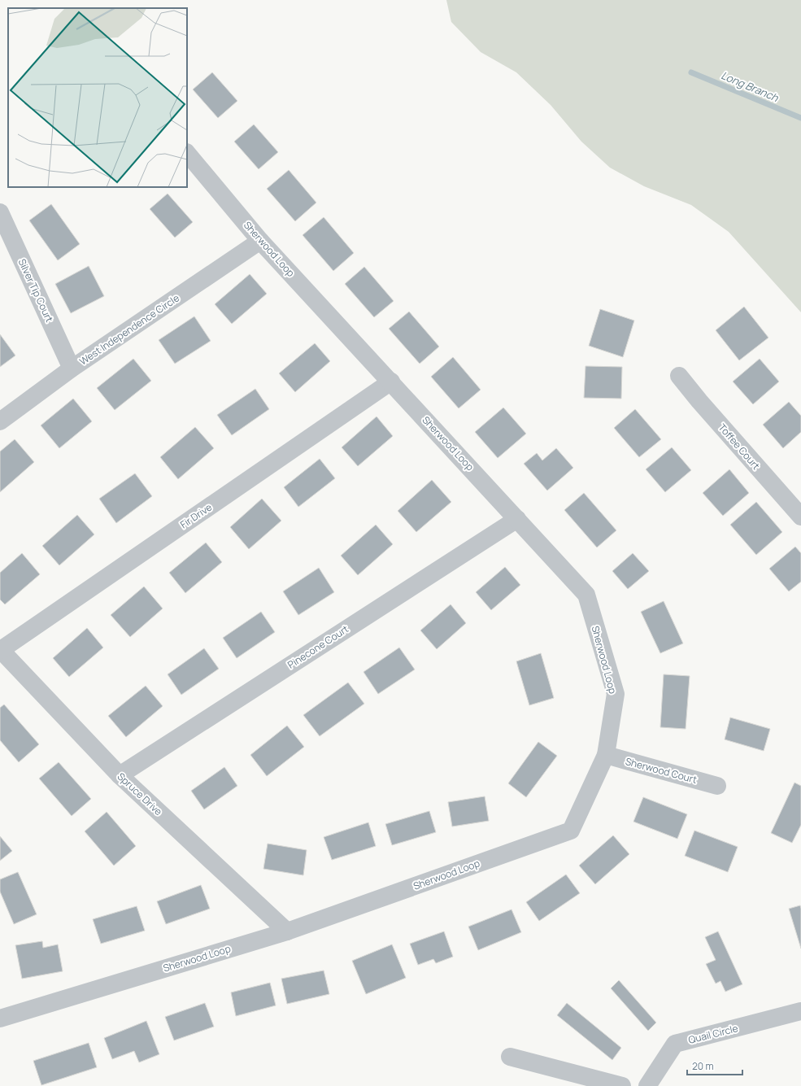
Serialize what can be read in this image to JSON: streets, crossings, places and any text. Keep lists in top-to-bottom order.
{
  "streets": {
    "street": [
      "Sherwood Loop",
      "Silver Tip Court",
      "West Independence Circle",
      "Toffee Court",
      "Fir Drive",
      "Pinecone Court",
      "Sherwood Court",
      "Spruce Drive",
      "Quail Circle"
    ]
  },
  "crossings": [
    ["Sherwood Loop", "West Independence Circle"],
    ["Sherwood Loop", "Fir Drive"],
    ["Sherwood Loop", "Pinecone Court"],
    ["Sherwood Loop", "Sherwood Court"],
    ["Sherwood Loop", "Spruce Drive"],
    ["Silver Tip Court", "West Independence Circle"],
    ["Fir Drive", "Spruce Drive"],
    ["Pinecone Court", "Spruce Drive"]
  ],
  "water": ["Long Branch"],
  "scale_bar": "20 m"
}
